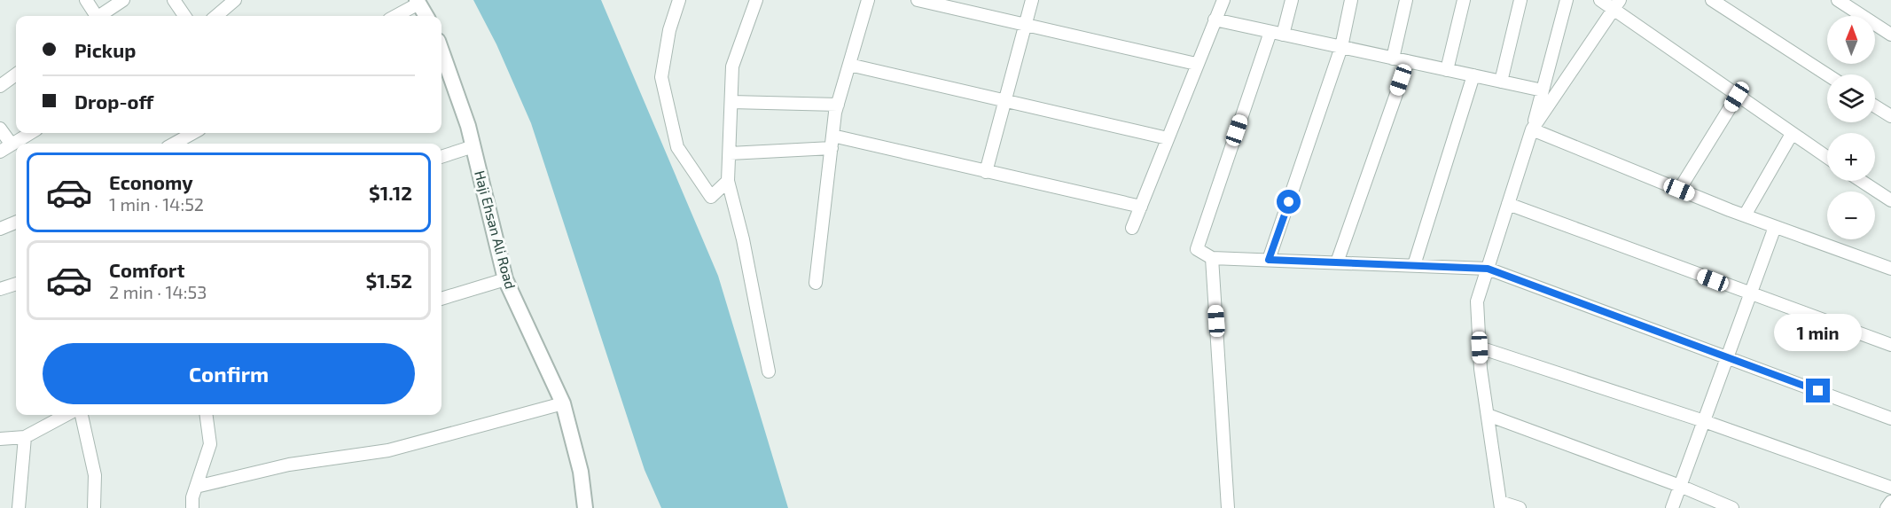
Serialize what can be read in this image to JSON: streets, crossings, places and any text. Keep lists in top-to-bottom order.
{
  "streets": {
    "street": ["Haji Ehsan Ali Road"]
  },
  "north": "top",
  "page": {
    "map_buttons": ["+", "−"],
    "banner": ["Pickup", "Drop-off"],
    "list": [
      {
        "name": "Economy",
        "note": "1 min · 14:52",
        "value": "$1.12"
      },
      {
        "name": "Comfort",
        "note": "2 min · 14:53",
        "value": "$1.52"
      }
    ],
    "bubble": "1 min",
    "buttons": "Confirm"
  }
}
